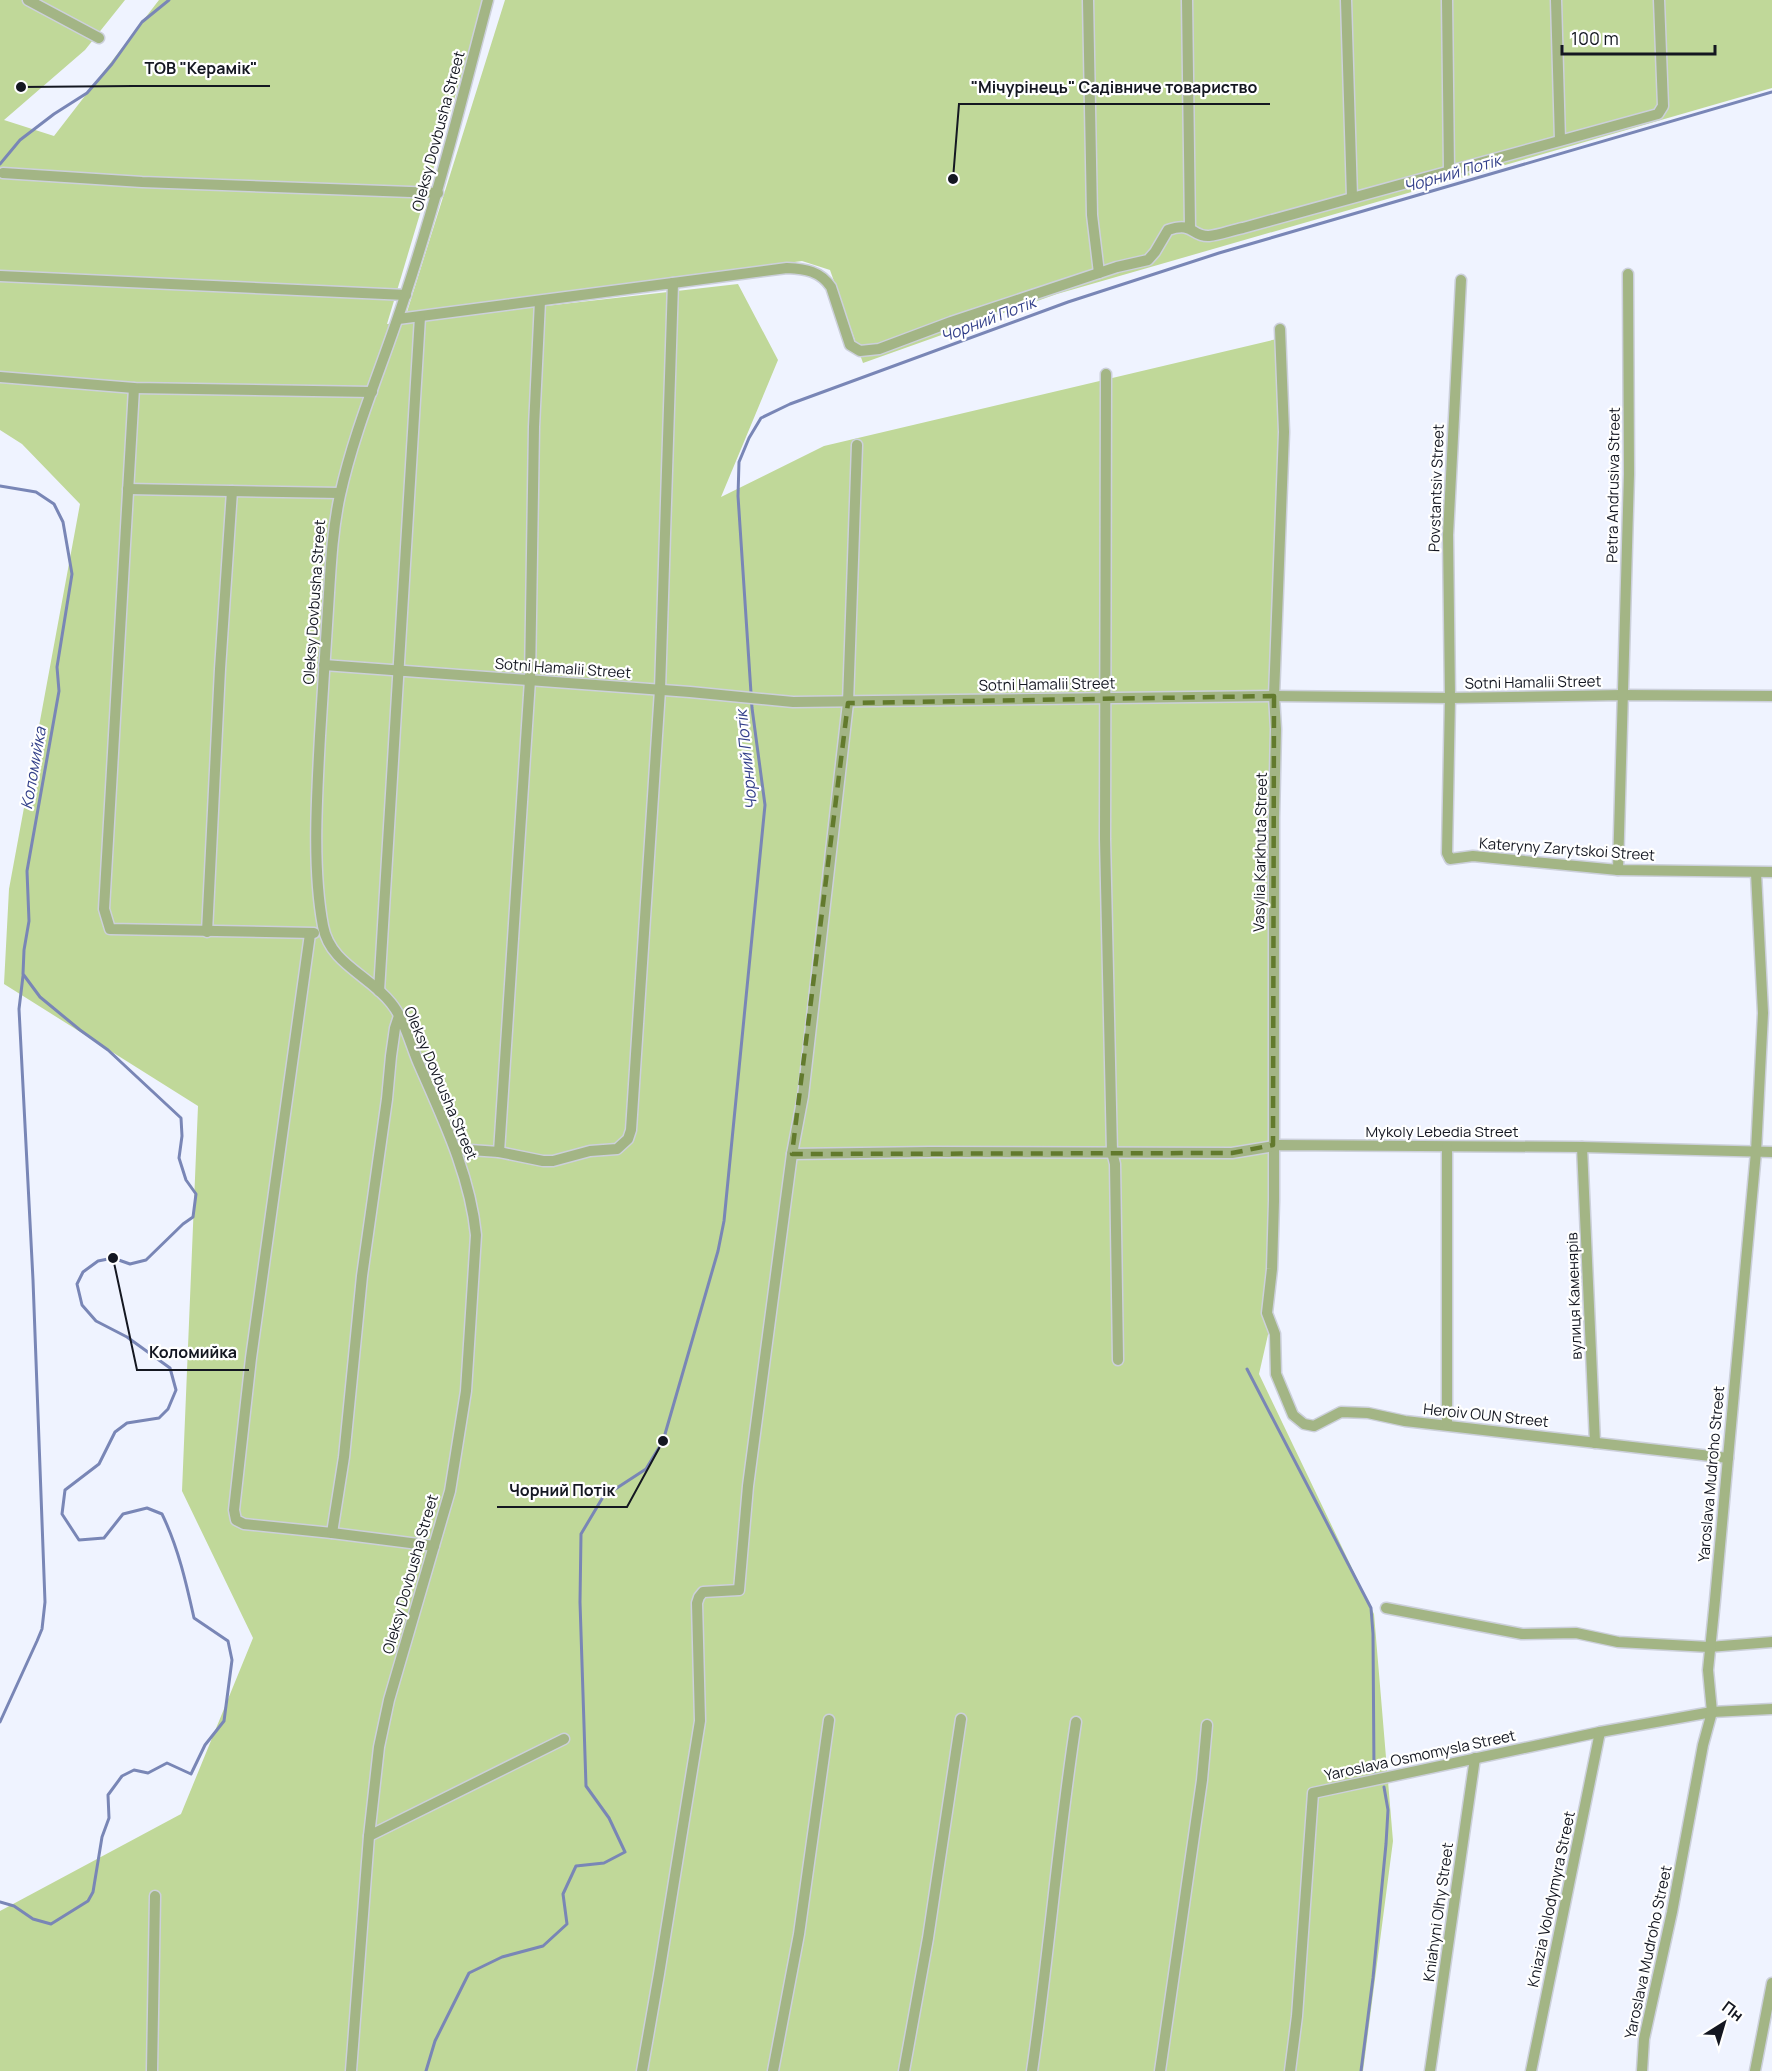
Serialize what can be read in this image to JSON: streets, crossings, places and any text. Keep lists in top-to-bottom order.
{
  "streets": {
    "street": [
      "Oleksy Dovbusha Street",
      "Petra Andrusiva Street",
      "Povstantsiv Street",
      "Sotni Hamalii Street",
      "Kateryny Zarytskoi Street",
      "Vasylia Karkhuta Street",
      "Mykoly Lebedia Street",
      "вулиця Каменярів",
      "Heroiv OUN Street",
      "Yaroslava Mudroho Street",
      "Yaroslava Osmomysla Street",
      "Kniazia Volodymyra Street",
      "Kniahyni Olhy Street"
    ]
  },
  "crossings": [
    ["Oleksy Dovbusha Street", "Sotni Hamalii Street"],
    ["Petra Andrusiva Street", "Sotni Hamalii Street"],
    ["Petra Andrusiva Street", "Kateryny Zarytskoi Street"],
    ["Povstantsiv Street", "Sotni Hamalii Street"],
    ["Povstantsiv Street", "Kateryny Zarytskoi Street"],
    ["Sotni Hamalii Street", "Kateryny Zarytskoi Street"],
    ["Sotni Hamalii Street", "Vasylia Karkhuta Street"],
    ["Kateryny Zarytskoi Street", "Yaroslava Mudroho Street"],
    ["Vasylia Karkhuta Street", "Mykoly Lebedia Street"],
    ["Vasylia Karkhuta Street", "Heroiv OUN Street"],
    ["Mykoly Lebedia Street", "вулиця Каменярів"],
    ["Mykoly Lebedia Street", "Yaroslava Mudroho Street"],
    ["вулиця Каменярів", "Heroiv OUN Street"],
    ["Heroiv OUN Street", "Yaroslava Mudroho Street"],
    ["Yaroslava Mudroho Street", "Yaroslava Osmomysla Street"],
    ["Yaroslava Osmomysla Street", "Kniazia Volodymyra Street"],
    ["Yaroslava Osmomysla Street", "Kniahyni Olhy Street"]
  ],
  "water": ["Чорний Потік", "Коломийка"],
  "places": [
    "ТОВ \"Керамік\"",
    "\"Мічурінець\" Садівниче товариство",
    "Коломийка",
    "Чорний Потік"
  ],
  "scale_bar": "100 m",
  "north": "top right"
}
